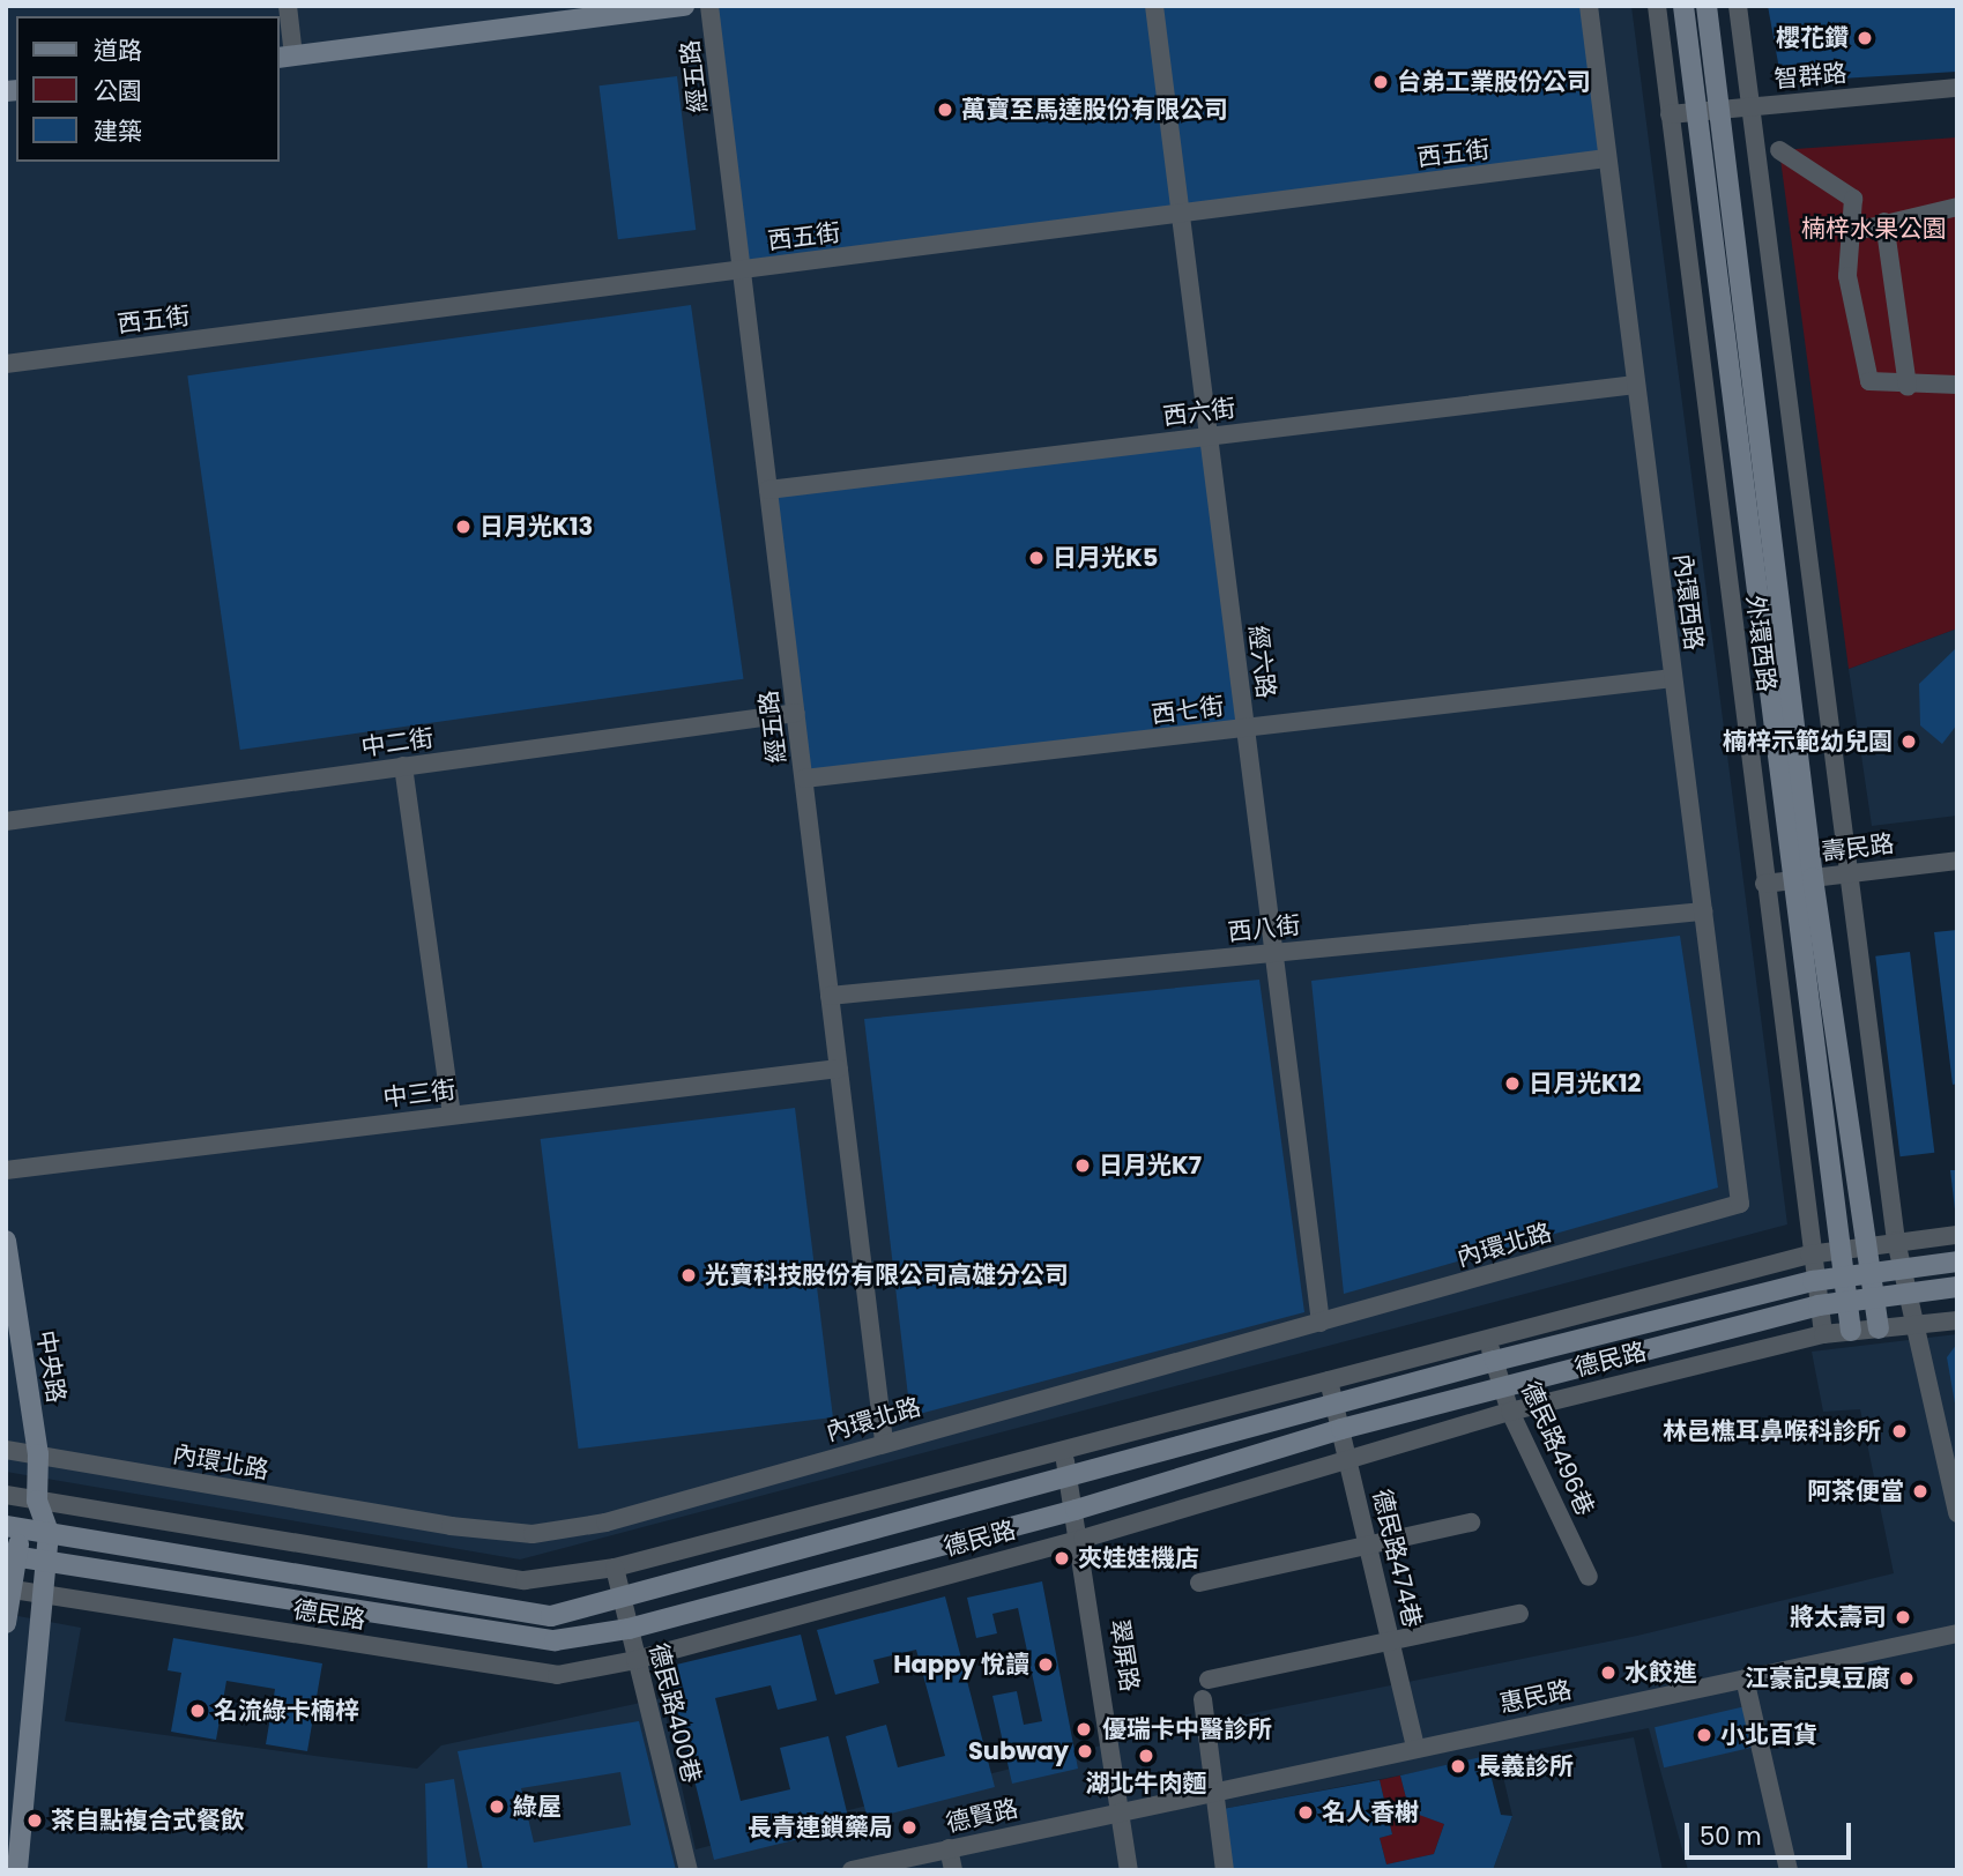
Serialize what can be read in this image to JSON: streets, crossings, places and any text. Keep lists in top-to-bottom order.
{
  "streets": {
    "street": [
      "經五路",
      "智群路",
      "西五街",
      "西六街",
      "內環西路",
      "外環西路",
      "經六路",
      "西七街",
      "中二街",
      "壽民路",
      "西八街",
      "中三街",
      "內環北路",
      "德民路",
      "中央路",
      "德民路496巷",
      "德民路474巷",
      "翠屏路",
      "惠民路",
      "德民路400巷",
      "德賢路"
    ]
  },
  "crossings": [
    ["經五路", "西五街"],
    ["經五路", "西六街"],
    ["經五路", "西七街"],
    ["經五路", "中二街"],
    ["經五路", "西八街"],
    ["經五路", "中三街"],
    ["經五路", "內環北路"],
    ["智群路", "外環西路"],
    ["西五街", "內環西路"],
    ["西五街", "經六路"],
    ["西六街", "內環西路"],
    ["西六街", "經六路"],
    ["內環西路", "西七街"],
    ["內環西路", "西八街"],
    ["內環西路", "內環北路"],
    ["外環西路", "壽民路"],
    ["外環西路", "德民路"],
    ["經六路", "西七街"],
    ["經六路", "西八街"],
    ["經六路", "內環北路"],
    ["內環北路", "中央路"],
    ["德民路", "中央路"],
    ["德民路", "德民路496巷"],
    ["德民路", "德民路474巷"],
    ["德民路", "翠屏路"],
    ["德民路", "德民路400巷"],
    ["德民路474巷", "惠民路"],
    ["翠屏路", "惠民路"],
    ["翠屏路", "德賢路"],
    ["惠民路", "德賢路"]
  ],
  "parks": ["楠梓水果公園"],
  "places": [
    "櫻花鑽",
    "台弟工業股份公司",
    "萬寶至馬達股份有限公司",
    "日月光K13",
    "日月光K5",
    "楠梓示範幼兒園",
    "日月光K12",
    "日月光K7",
    "光寶科技股份有限公司高雄分公司",
    "林邑樵耳鼻喉科診所",
    "阿茶便當",
    "夾娃娃機店",
    "將太壽司",
    "Happy 悅讀",
    "水餃進",
    "江豪記臭豆腐",
    "名流綠卡楠梓",
    "優瑞卡中醫診所",
    "小北百貨",
    "Subway",
    "湖北牛肉麵",
    "長義診所",
    "綠屋",
    "名人香榭",
    "茶自點複合式餐飲",
    "長青連鎖藥局"
  ],
  "legend": ["道路", "公園", "建築"],
  "scale_bar": "50 m"
}
